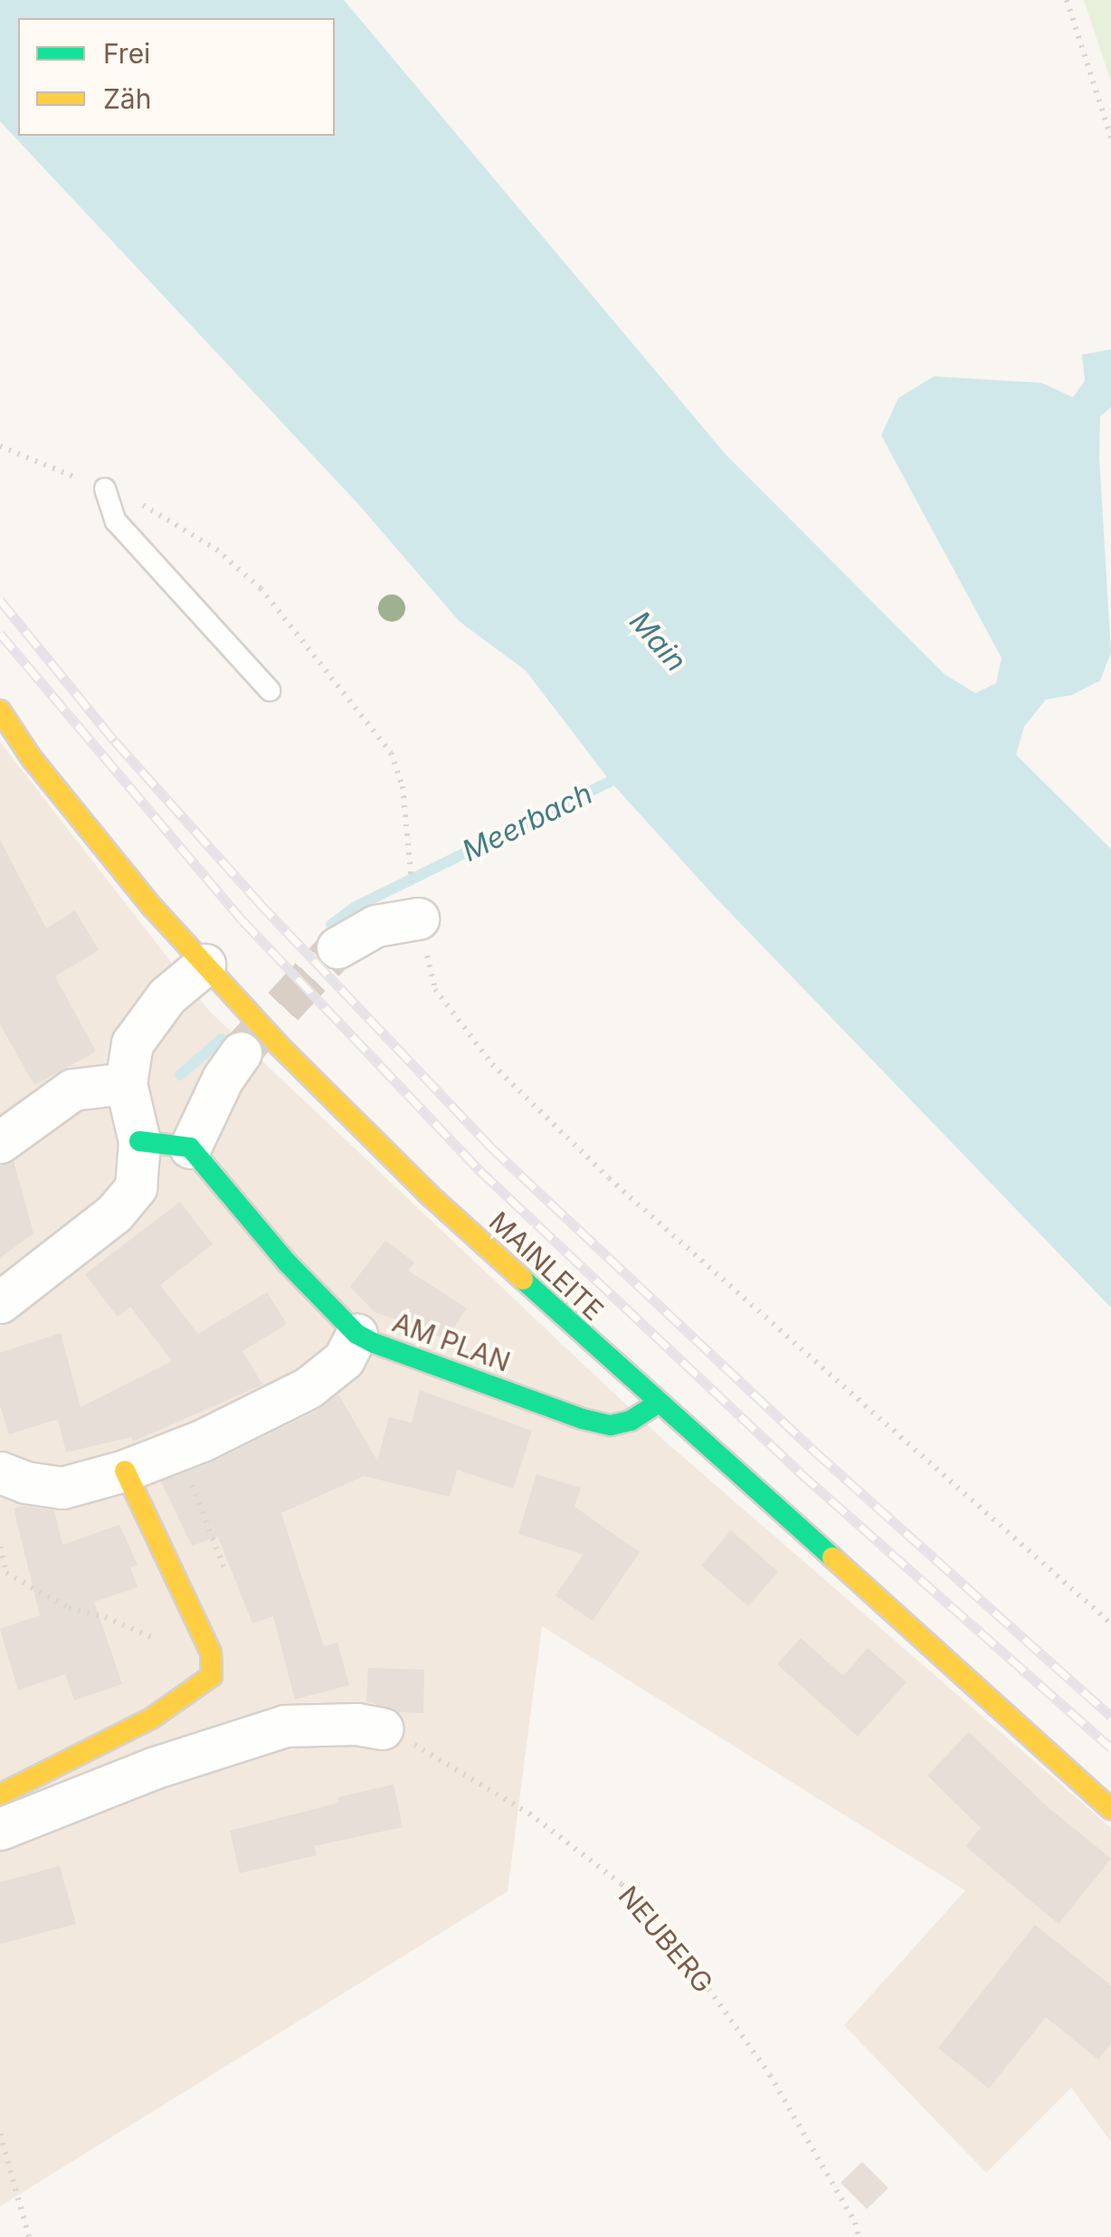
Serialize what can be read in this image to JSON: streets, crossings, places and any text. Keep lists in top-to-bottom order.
{
  "streets": {
    "main road": ["MAINLEITE", "AM PLAN"],
    "path": ["NEUBERG"]
  },
  "crossings": [
    ["MAINLEITE", "AM PLAN"]
  ],
  "water": ["Main", "Meerbach"],
  "legend": ["Frei", "Zäh"]
}
